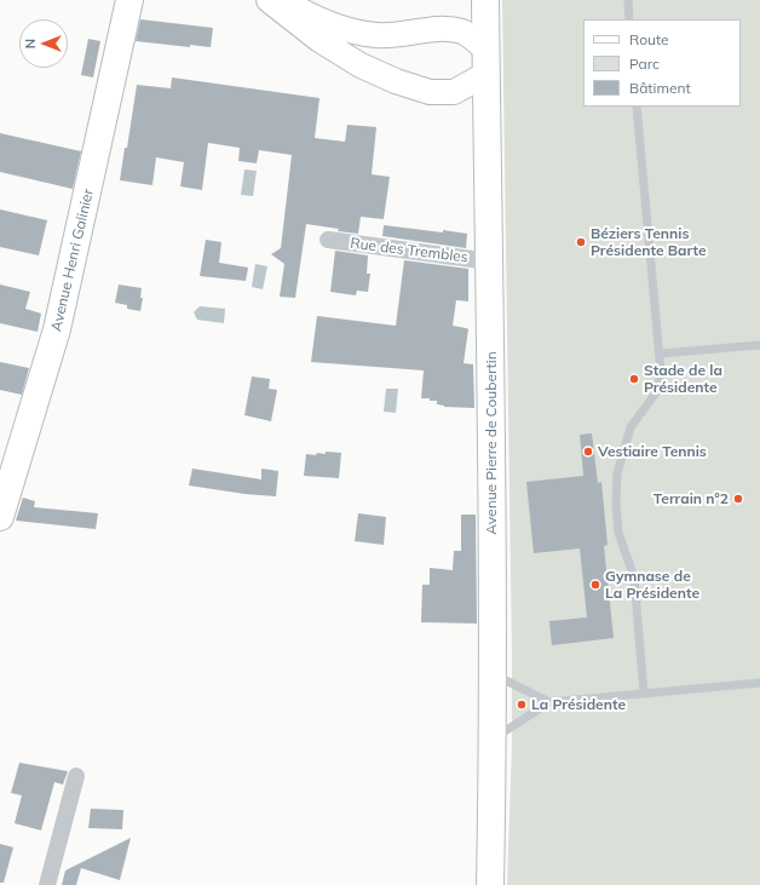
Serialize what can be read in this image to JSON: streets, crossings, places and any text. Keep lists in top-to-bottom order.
{
  "streets": {
    "main road": ["Avenue Henri Galinier", "Avenue Pierre de Coubertin"],
    "street": ["Rue des Trembles"]
  },
  "crossings": [
    ["Rue des Trembles", "Avenue Pierre de Coubertin"]
  ],
  "places": [
    "Béziers Tennis Présidente Barte",
    "Stade de la Présidente",
    "Vestiaire Tennis",
    "Terrain n°2",
    "Gymnase de La Présidente",
    "La Présidente"
  ],
  "legend": ["Route", "Parc", "Bâtiment"],
  "north": "left"
}
